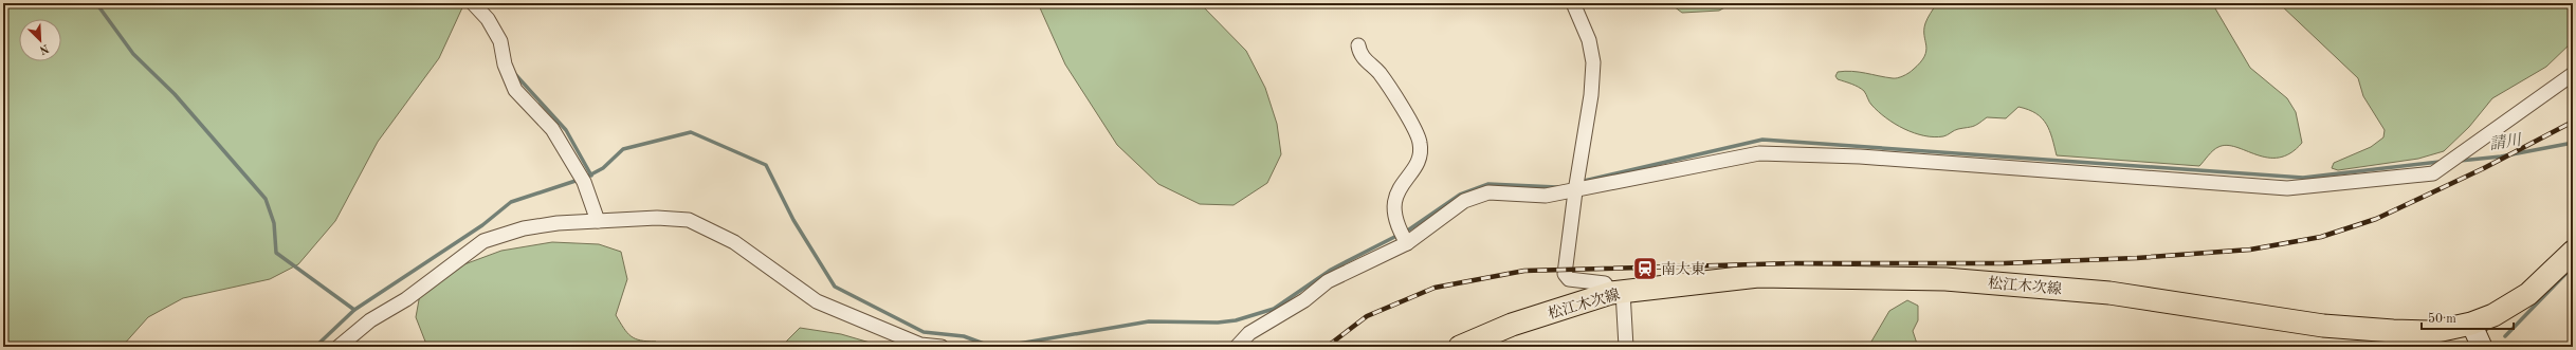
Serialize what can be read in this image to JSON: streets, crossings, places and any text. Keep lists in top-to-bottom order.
{
  "streets": {
    "main road": ["松江木次線"]
  },
  "water": ["請川"],
  "places": {
    "station": ["南大東"]
  },
  "scale_bar": "50 m",
  "north": "bottom right"
}
